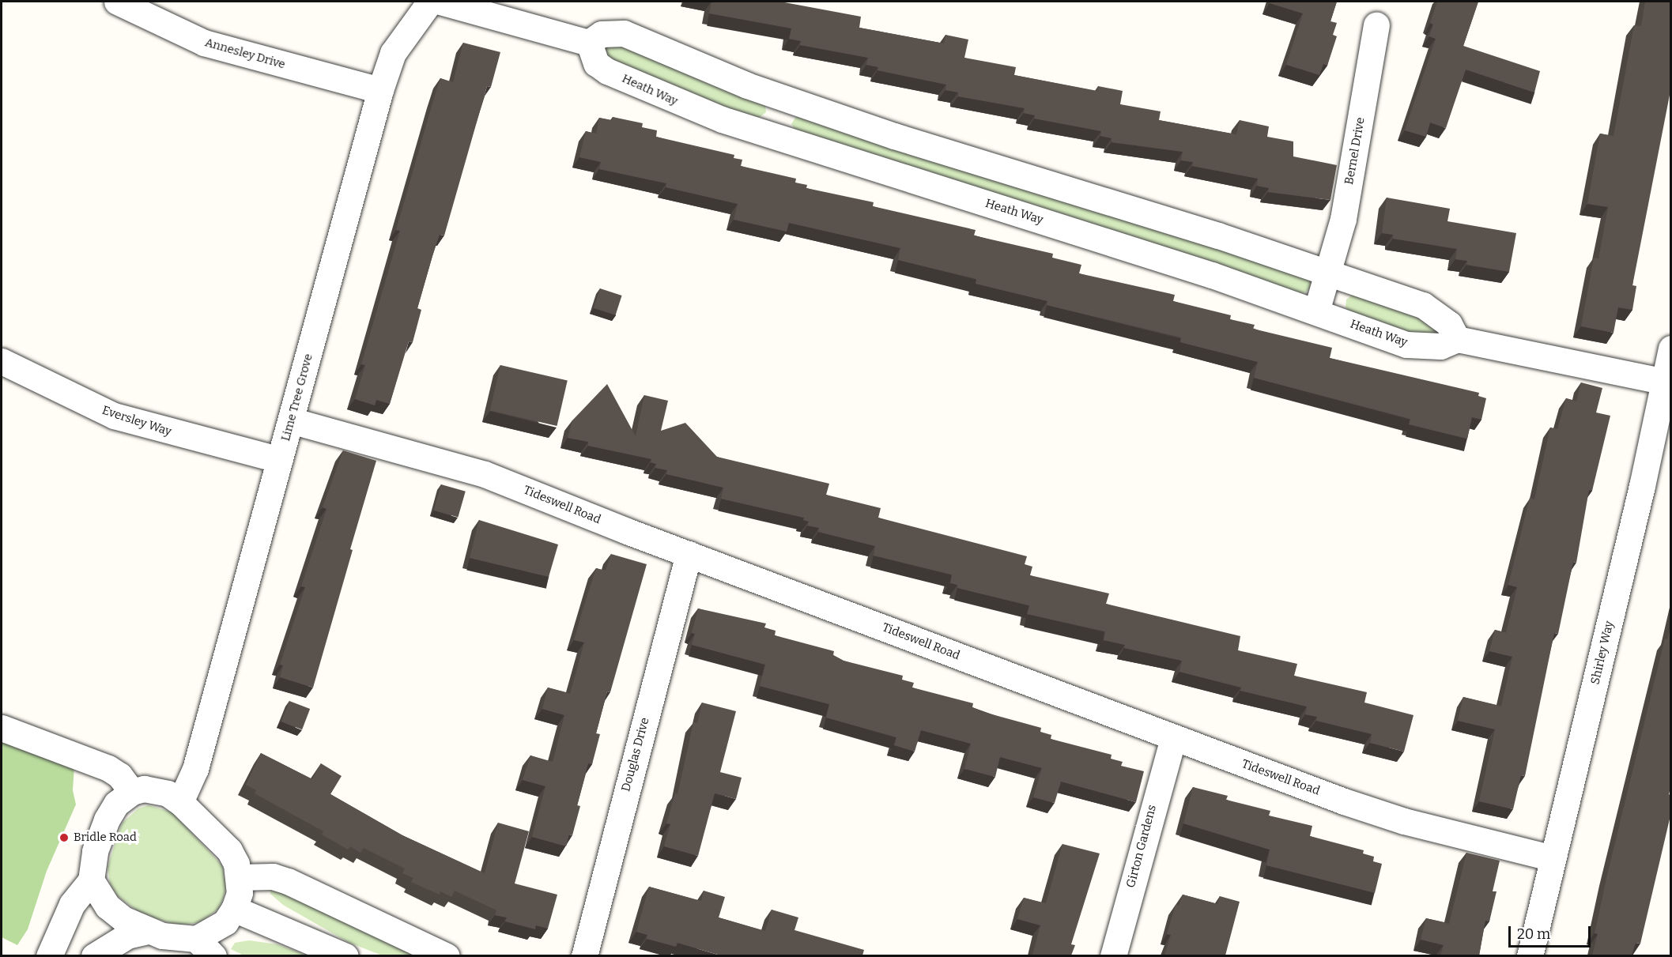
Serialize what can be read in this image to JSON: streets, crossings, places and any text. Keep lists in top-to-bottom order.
{
  "streets": {
    "street": [
      "Annesley Drive",
      "Heath Way",
      "Bernel Drive",
      "Lime Tree Grove",
      "Eversley Way",
      "Tideswell Road",
      "Shirley Way",
      "Douglas Drive",
      "Girton Gardens"
    ]
  },
  "crossings": [
    ["Annesley Drive", "Lime Tree Grove"],
    ["Heath Way", "Bernel Drive"],
    ["Heath Way", "Shirley Way"],
    ["Lime Tree Grove", "Eversley Way"],
    ["Lime Tree Grove", "Tideswell Road"],
    ["Tideswell Road", "Shirley Way"],
    ["Tideswell Road", "Douglas Drive"],
    ["Tideswell Road", "Girton Gardens"]
  ],
  "places": ["Bridle Road"],
  "scale_bar": "20 m"
}
